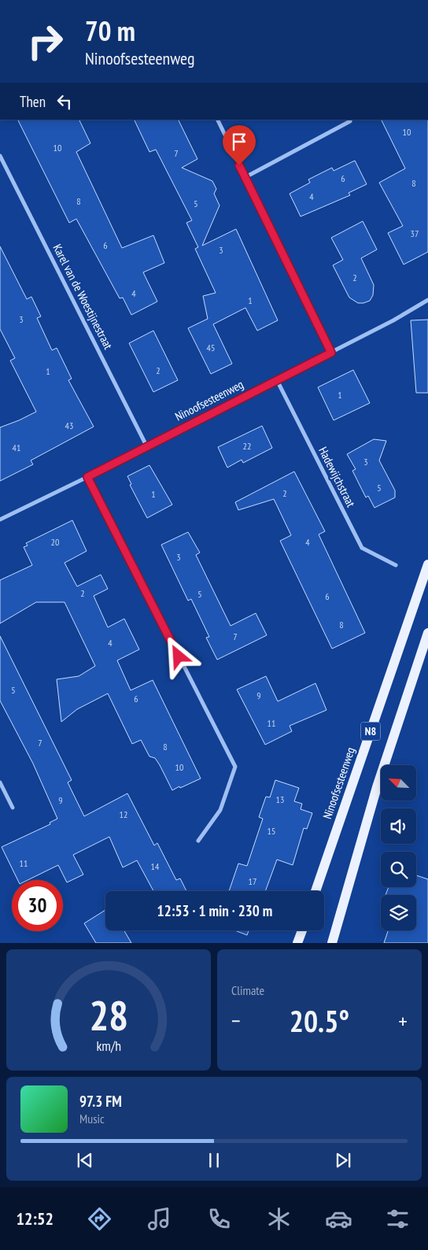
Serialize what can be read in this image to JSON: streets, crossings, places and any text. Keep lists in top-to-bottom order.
{
  "streets": {
    "main road": ["Ninoofsesteenweg", "N8"],
    "street": ["Karel van de Woestijnestraat", "Hadewijchstraat"]
  },
  "crossings": [
    ["Karel van de Woestijnestraat", "Ninoofsesteenweg"],
    ["Ninoofsesteenweg", "Hadewijchstraat"]
  ],
  "house_numbers": [
    "10",
    "10",
    "7",
    "6",
    "8",
    "4",
    "8",
    "5",
    "37",
    "6",
    "3",
    "2",
    "4",
    "1",
    "3",
    "45",
    "2",
    "1",
    "1",
    "43",
    "22",
    "41",
    "3",
    "5",
    "2",
    "1",
    "20",
    "4",
    "3",
    "2",
    "5",
    "6",
    "8",
    "7",
    "4",
    "5",
    "9",
    "6",
    "11",
    "7",
    "8",
    "10",
    "13",
    "9",
    "12",
    "15",
    "11",
    "14",
    "17"
  ],
  "north": "top left",
  "page": {
    "turn": ["70 m", "Ninoofsesteenweg"],
    "then": "Then",
    "limit": "30",
    "trip": "12:53 · 1 min · 230 m",
    "tile": "Climate",
    "heat": ["−", "20.5°", "+"],
    "song": ["97.3 FM", "Music"],
    "tabs": "12:52",
    "gauge": ["28", "km/h"]
  }
}
